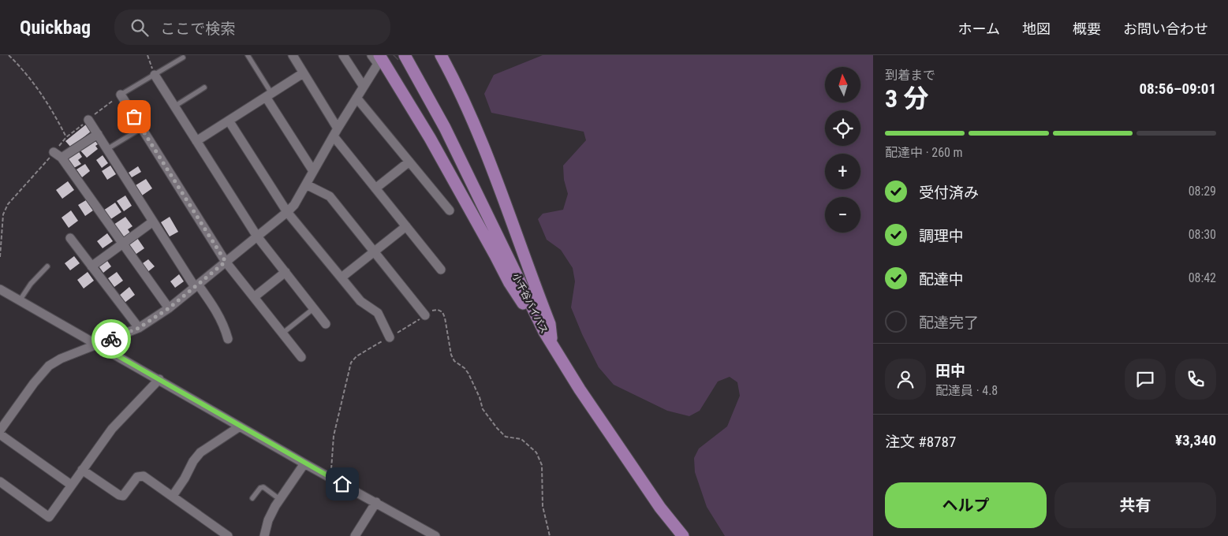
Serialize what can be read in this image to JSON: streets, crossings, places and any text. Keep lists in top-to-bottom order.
{
  "streets": {
    "highway": ["小千谷バイパス"]
  },
  "north": "top",
  "page": {
    "header": "Quickbag",
    "search": "ここで検索",
    "nav": [
      "ホーム",
      "地図",
      "概要",
      "お問い合わせ"
    ],
    "heading": ["3 分", "到着まで", "08:56–09:01"],
    "panel": [
      "田中",
      "配達員 · 4.8",
      "注文 #8787",
      "¥3,340"
    ],
    "map_buttons": ["+", "−"],
    "bar": "配達中 · 260 m",
    "list": [
      ["受付済み", "08:29"],
      ["調理中", "08:30"],
      ["配達中", "08:42"],
      "配達完了"
    ],
    "buttons": ["ヘルプ", "共有"]
  }
}
